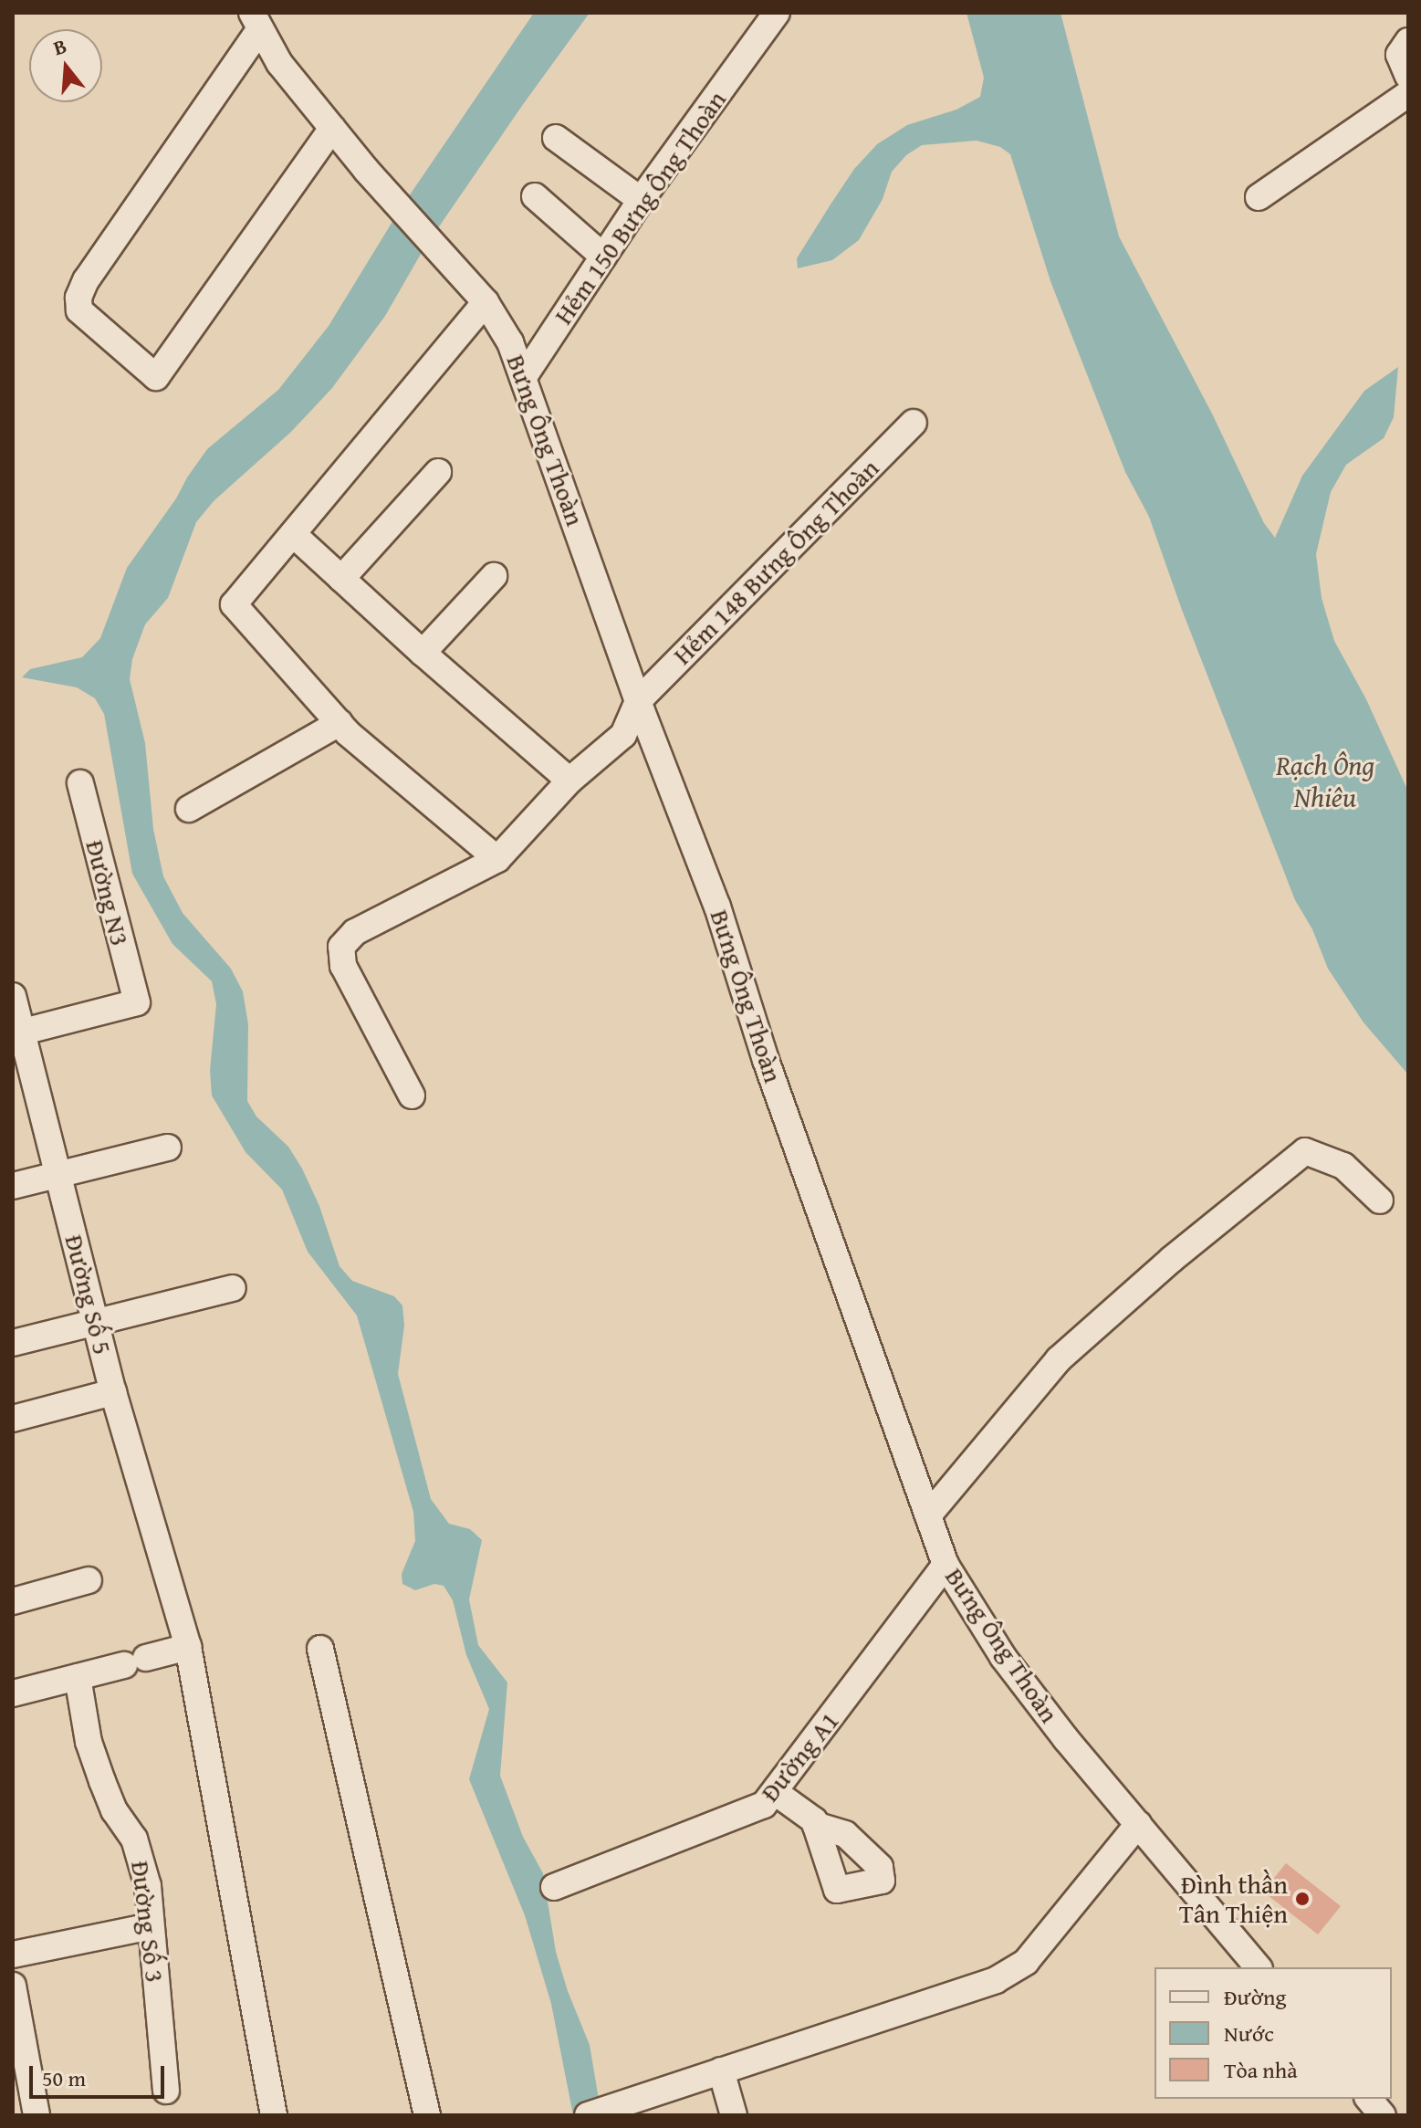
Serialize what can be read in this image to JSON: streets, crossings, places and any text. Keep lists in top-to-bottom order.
{
  "streets": {
    "street": [
      "Hẻm 150 Bưng Ông Thoàn",
      "Bưng Ông Thoàn",
      "Hẻm 148 Bưng Ông Thoàn",
      "Đường N3",
      "Đường Số 5",
      "Đường A1",
      "Đường Số 3"
    ]
  },
  "crossings": [
    ["Hẻm 150 Bưng Ông Thoàn", "Bưng Ông Thoàn"],
    ["Bưng Ông Thoàn", "Hẻm 148 Bưng Ông Thoàn"],
    ["Bưng Ông Thoàn", "Đường A1"],
    ["Đường N3", "Đường Số 5"]
  ],
  "water": ["Rạch Ông Nhiêu"],
  "places": ["Đình thần Tân Thiện"],
  "legend": ["Đường", "Nước", "Tòa nhà"],
  "scale_bar": "50 m",
  "north": "top"
}
